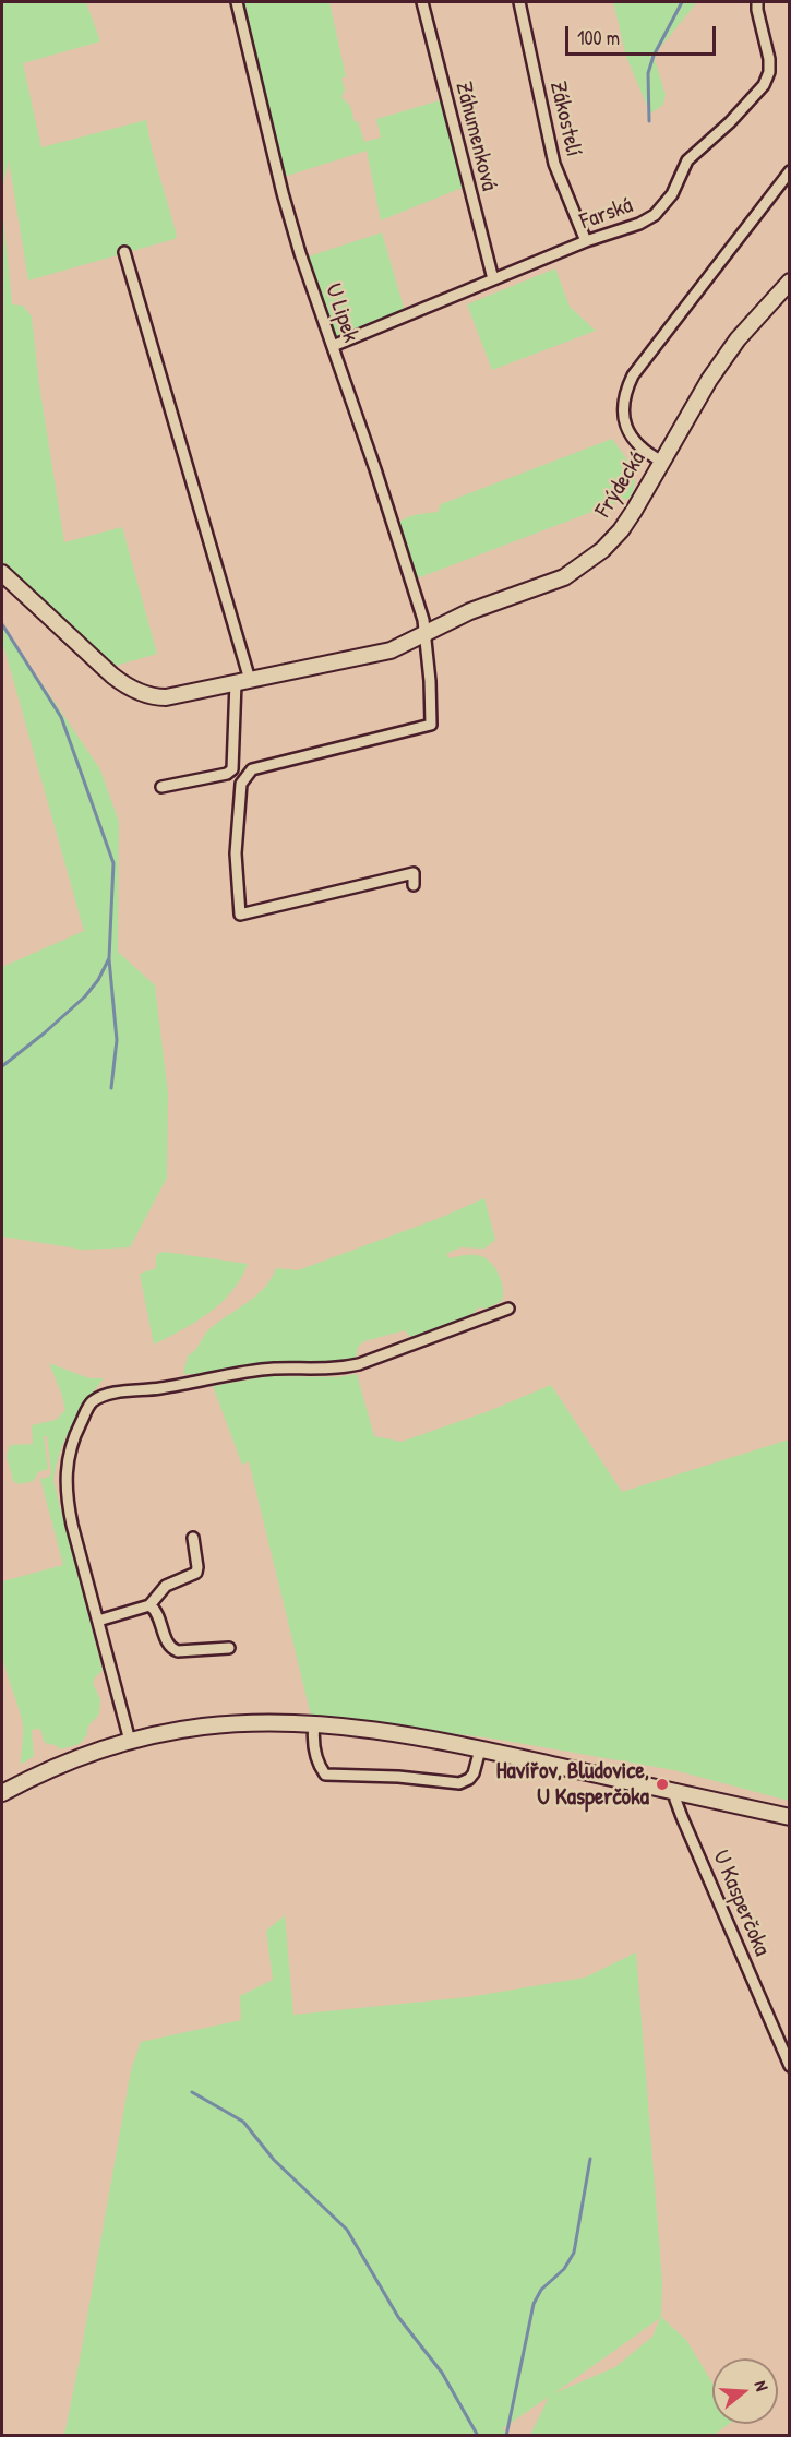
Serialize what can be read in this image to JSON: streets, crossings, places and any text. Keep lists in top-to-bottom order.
{
  "streets": {
    "street": [
      "Zákostelí",
      "Záhumenková",
      "Farská",
      "U Lipek",
      "Frýdecká",
      "U Kasperčoka"
    ]
  },
  "crossings": [
    ["Zákostelí", "Farská"],
    ["Záhumenková", "Farská"],
    ["Farská", "U Lipek"],
    ["U Lipek", "Frýdecká"]
  ],
  "places": ["Havířov, Bludovice, U Kasperčoka"],
  "scale_bar": "100 m",
  "north": "right"
}
